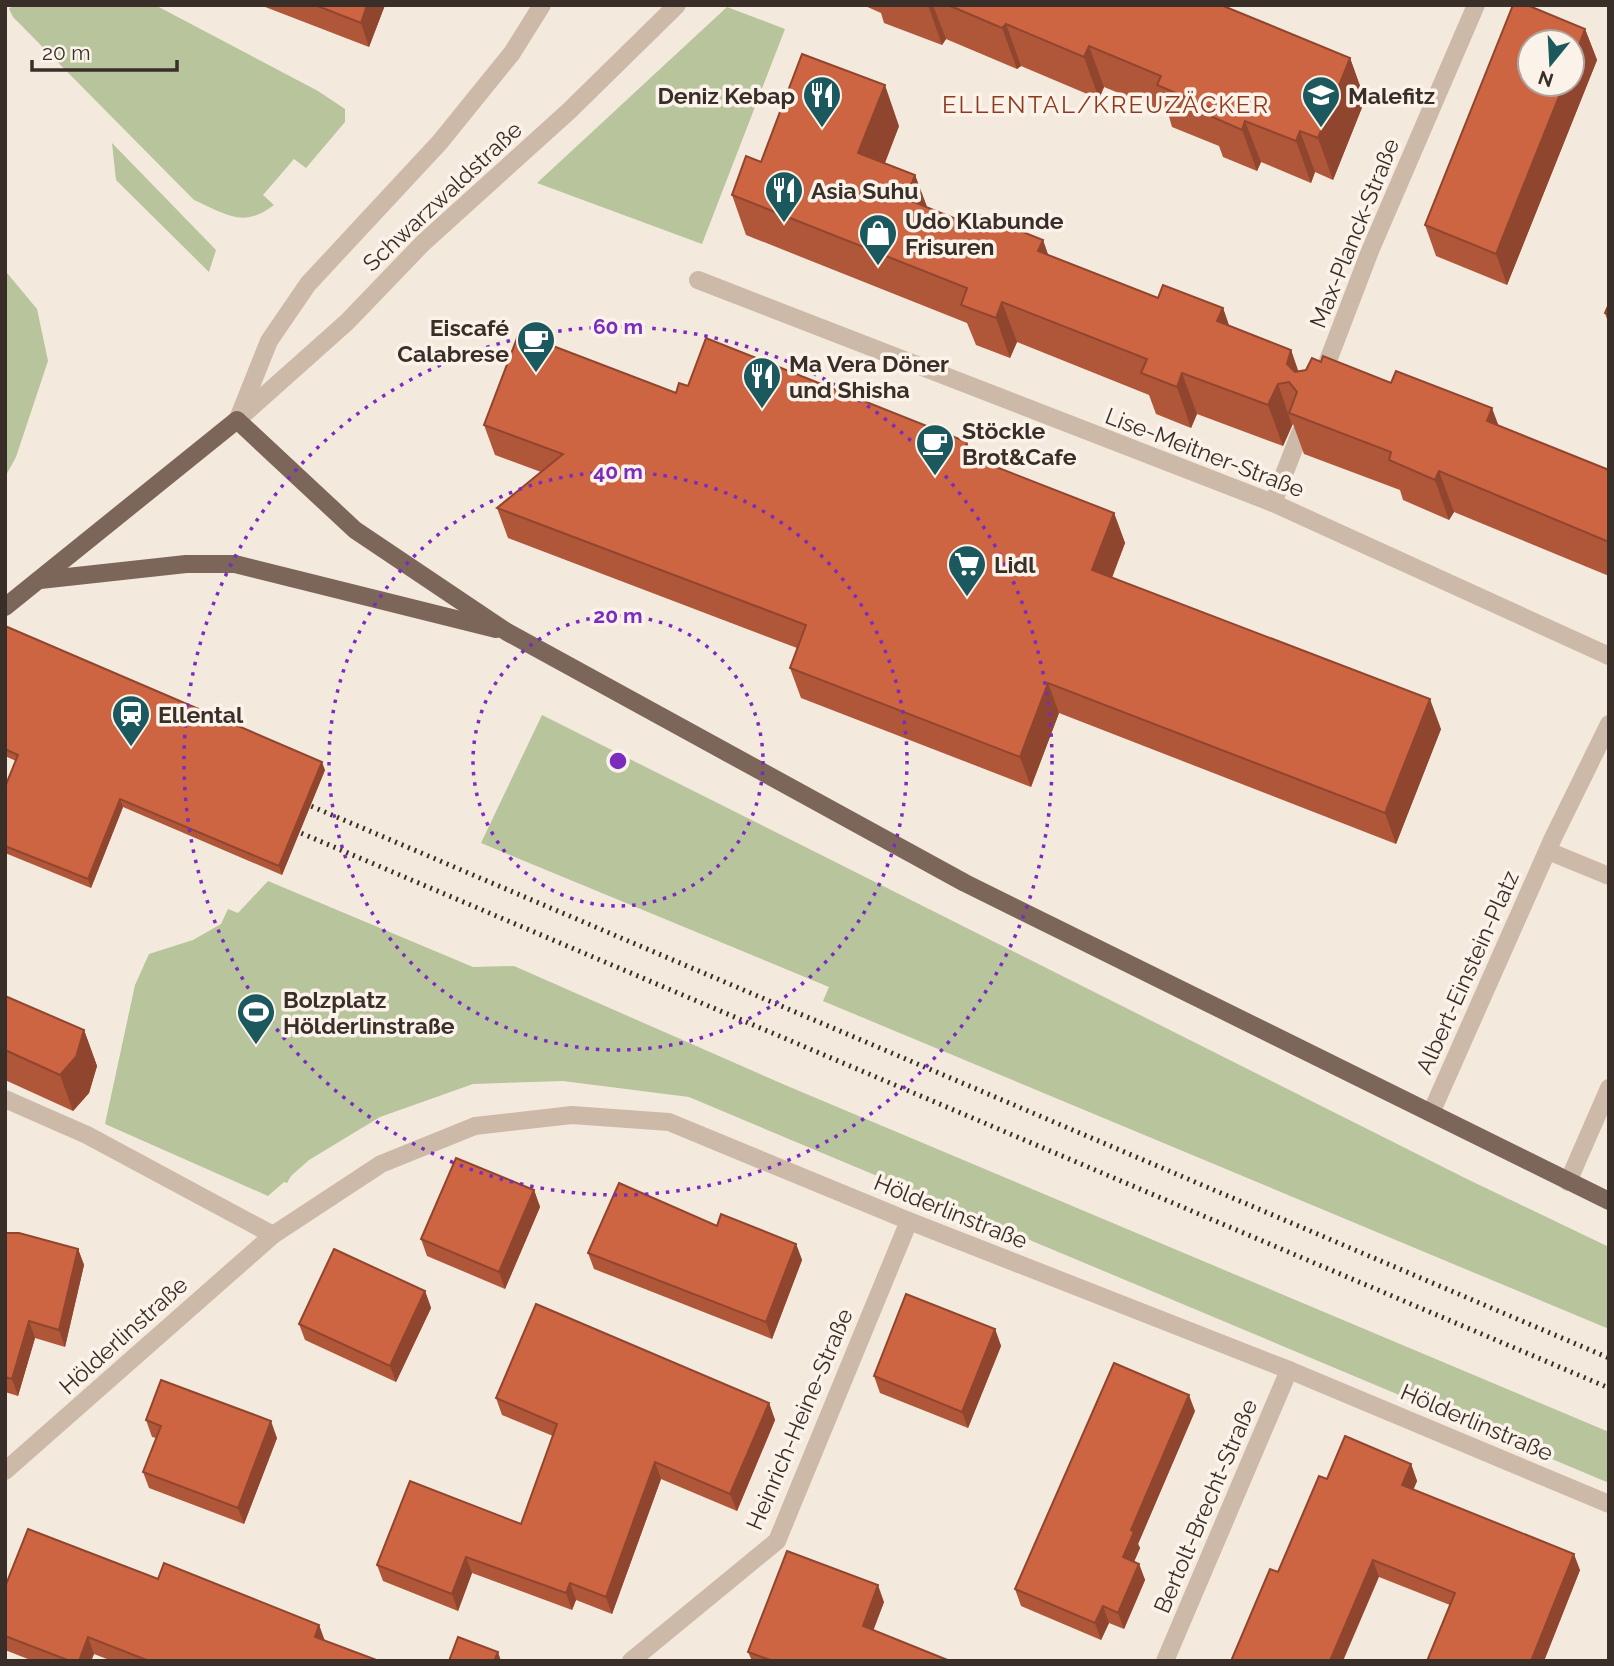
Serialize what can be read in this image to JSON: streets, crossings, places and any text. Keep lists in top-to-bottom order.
{
  "streets": {
    "main road": ["Schwarzwaldstraße"],
    "street": [
      "Max-Planck-Straße",
      "Lise-Meitner-Straße",
      "Albert-Einstein-Platz",
      "Hölderlinstraße",
      "Heinrich-Heine-Straße",
      "Bertolt-Brecht-Straße"
    ]
  },
  "crossings": [
    ["Hölderlinstraße", "Heinrich-Heine-Straße"],
    ["Hölderlinstraße", "Bertolt-Brecht-Straße"]
  ],
  "districts": ["ELLENTAL/KREUZÄCKER"],
  "places": {
    "restaurant": ["Deniz Kebap", "Asia Suhu", "Ma Vera Döner und Shisha"],
    "school or university": ["Malefitz"],
    "shop": ["Udo Klabunde Frisuren"],
    "cafe": ["Eiscafé Calabrese", "Stöckle Brot&Cafe"],
    "supermarket": ["Lidl"],
    "station": ["Ellental"],
    "sports": ["Bolzplatz Hölderlinstraße"]
  },
  "scale_bar": "20 m",
  "north": "bottom",
  "rings": ["60 m", "40 m", "20 m"]
}
